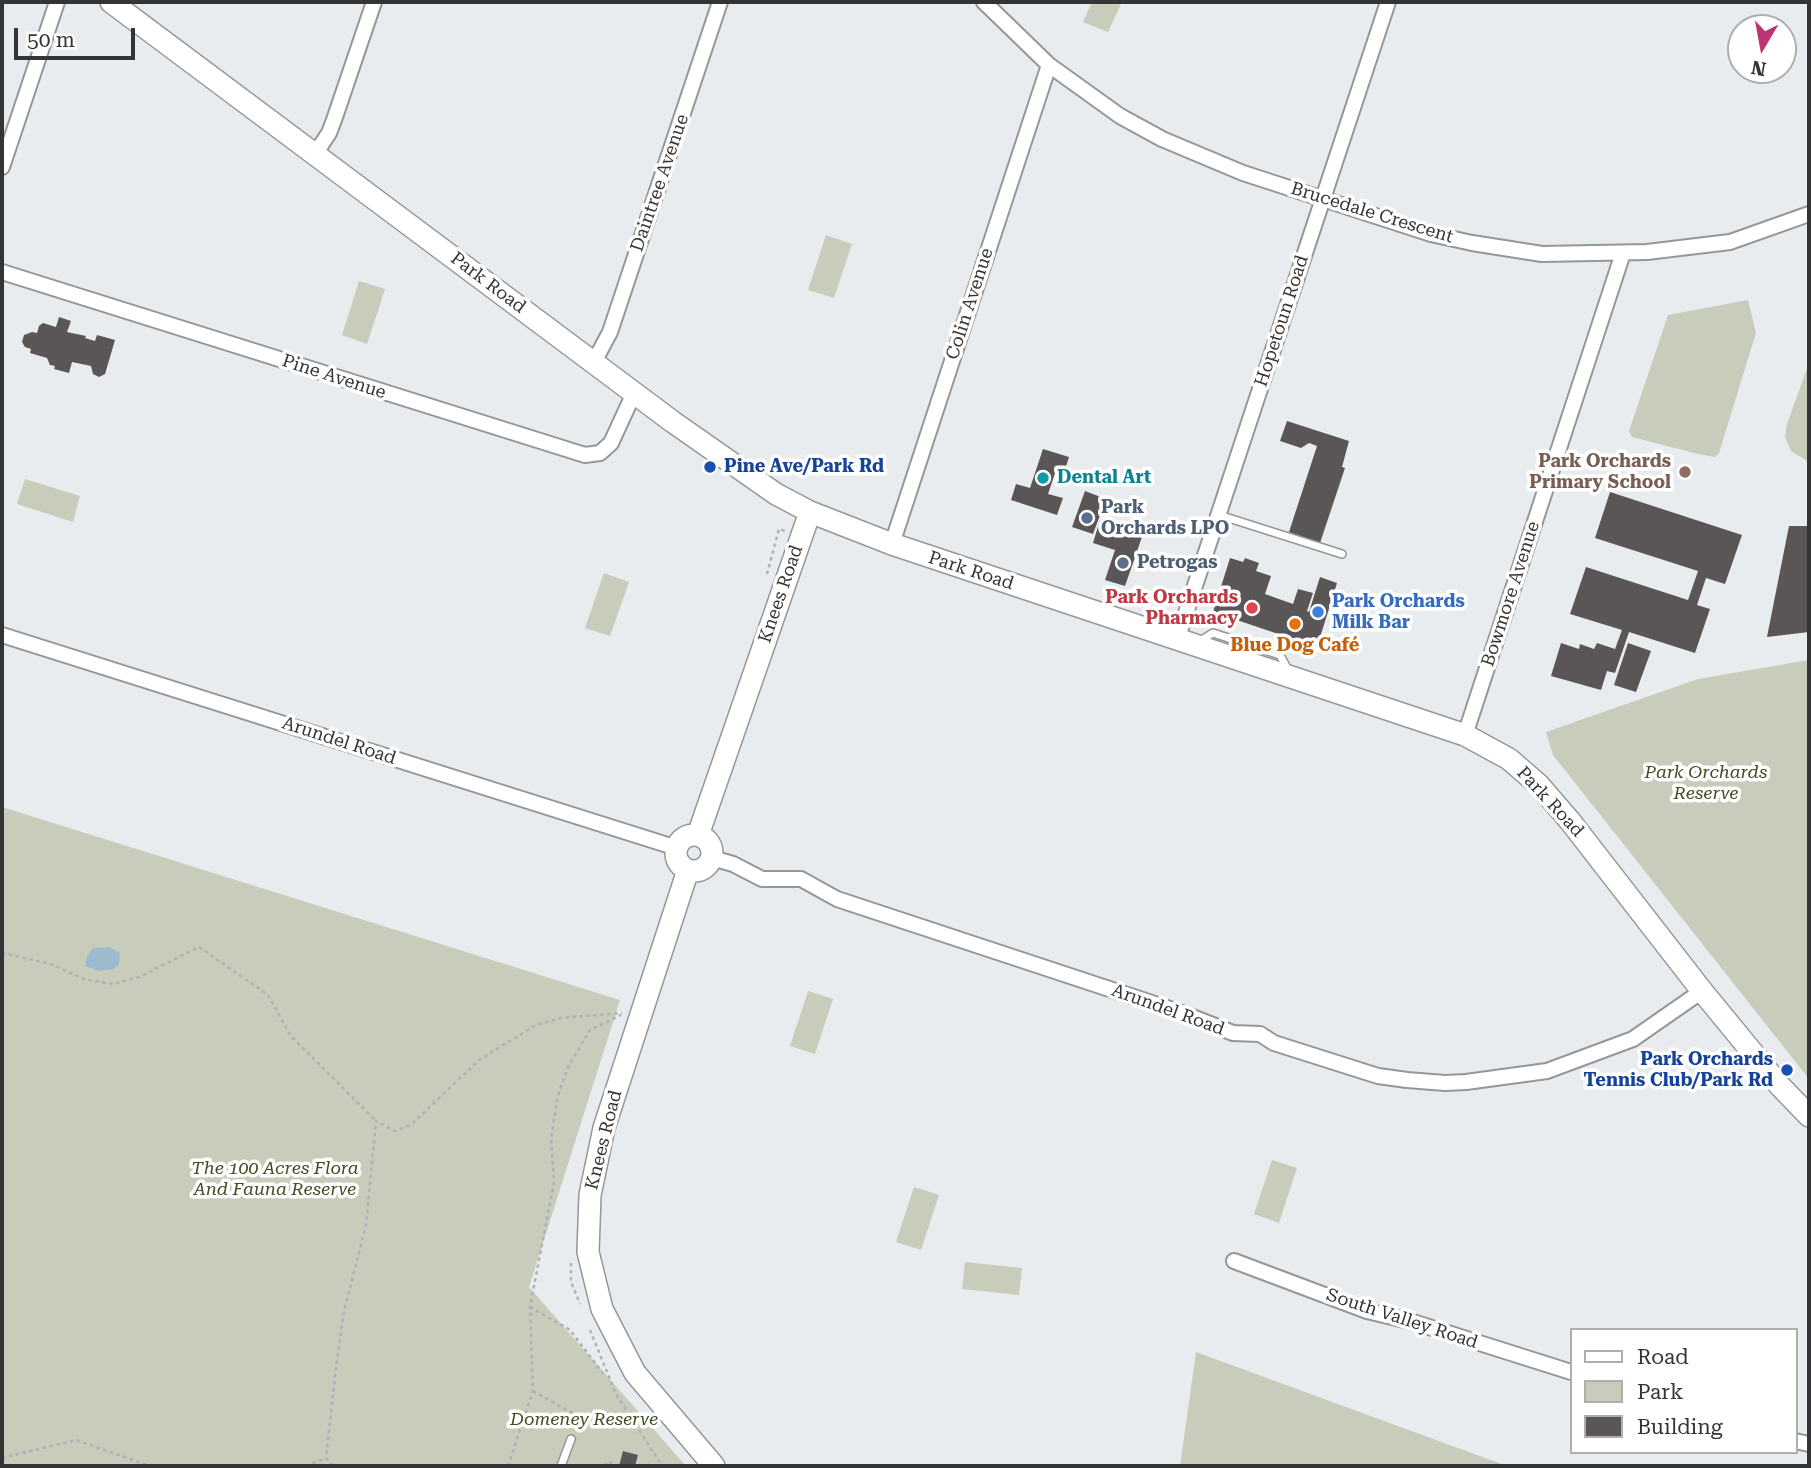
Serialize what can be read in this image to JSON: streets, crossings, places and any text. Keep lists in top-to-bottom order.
{
  "streets": {
    "street": [
      "Daintree Avenue",
      "Brucedale Crescent",
      "Park Road",
      "Colin Avenue",
      "Hopetoun Road",
      "Pine Avenue",
      "Knees Road",
      "Bowmore Avenue",
      "Arundel Road",
      "South Valley Road"
    ]
  },
  "crossings": [
    ["Daintree Avenue", "Park Road"],
    ["Brucedale Crescent", "Colin Avenue"],
    ["Brucedale Crescent", "Hopetoun Road"],
    ["Brucedale Crescent", "Bowmore Avenue"],
    ["Park Road", "Colin Avenue"],
    ["Park Road", "Hopetoun Road"],
    ["Park Road", "Pine Avenue"],
    ["Park Road", "Knees Road"],
    ["Park Road", "Bowmore Avenue"],
    ["Park Road", "Arundel Road"],
    ["Knees Road", "Arundel Road"]
  ],
  "parks": ["Park Orchards Reserve", "The 100 Acres Flora And Fauna Reserve", "Domeney Reserve"],
  "places": [
    "Pine Ave/Park Rd",
    "Park Orchards Primary School",
    "Dental Art",
    "Park Orchards LPO",
    "Petrogas",
    "Park Orchards Pharmacy",
    "Park Orchards Milk Bar",
    "Blue Dog Café",
    "Park Orchards Tennis Club/Park Rd"
  ],
  "legend": ["Road", "Park", "Building"],
  "scale_bar": "50 m",
  "north": "bottom"
}
